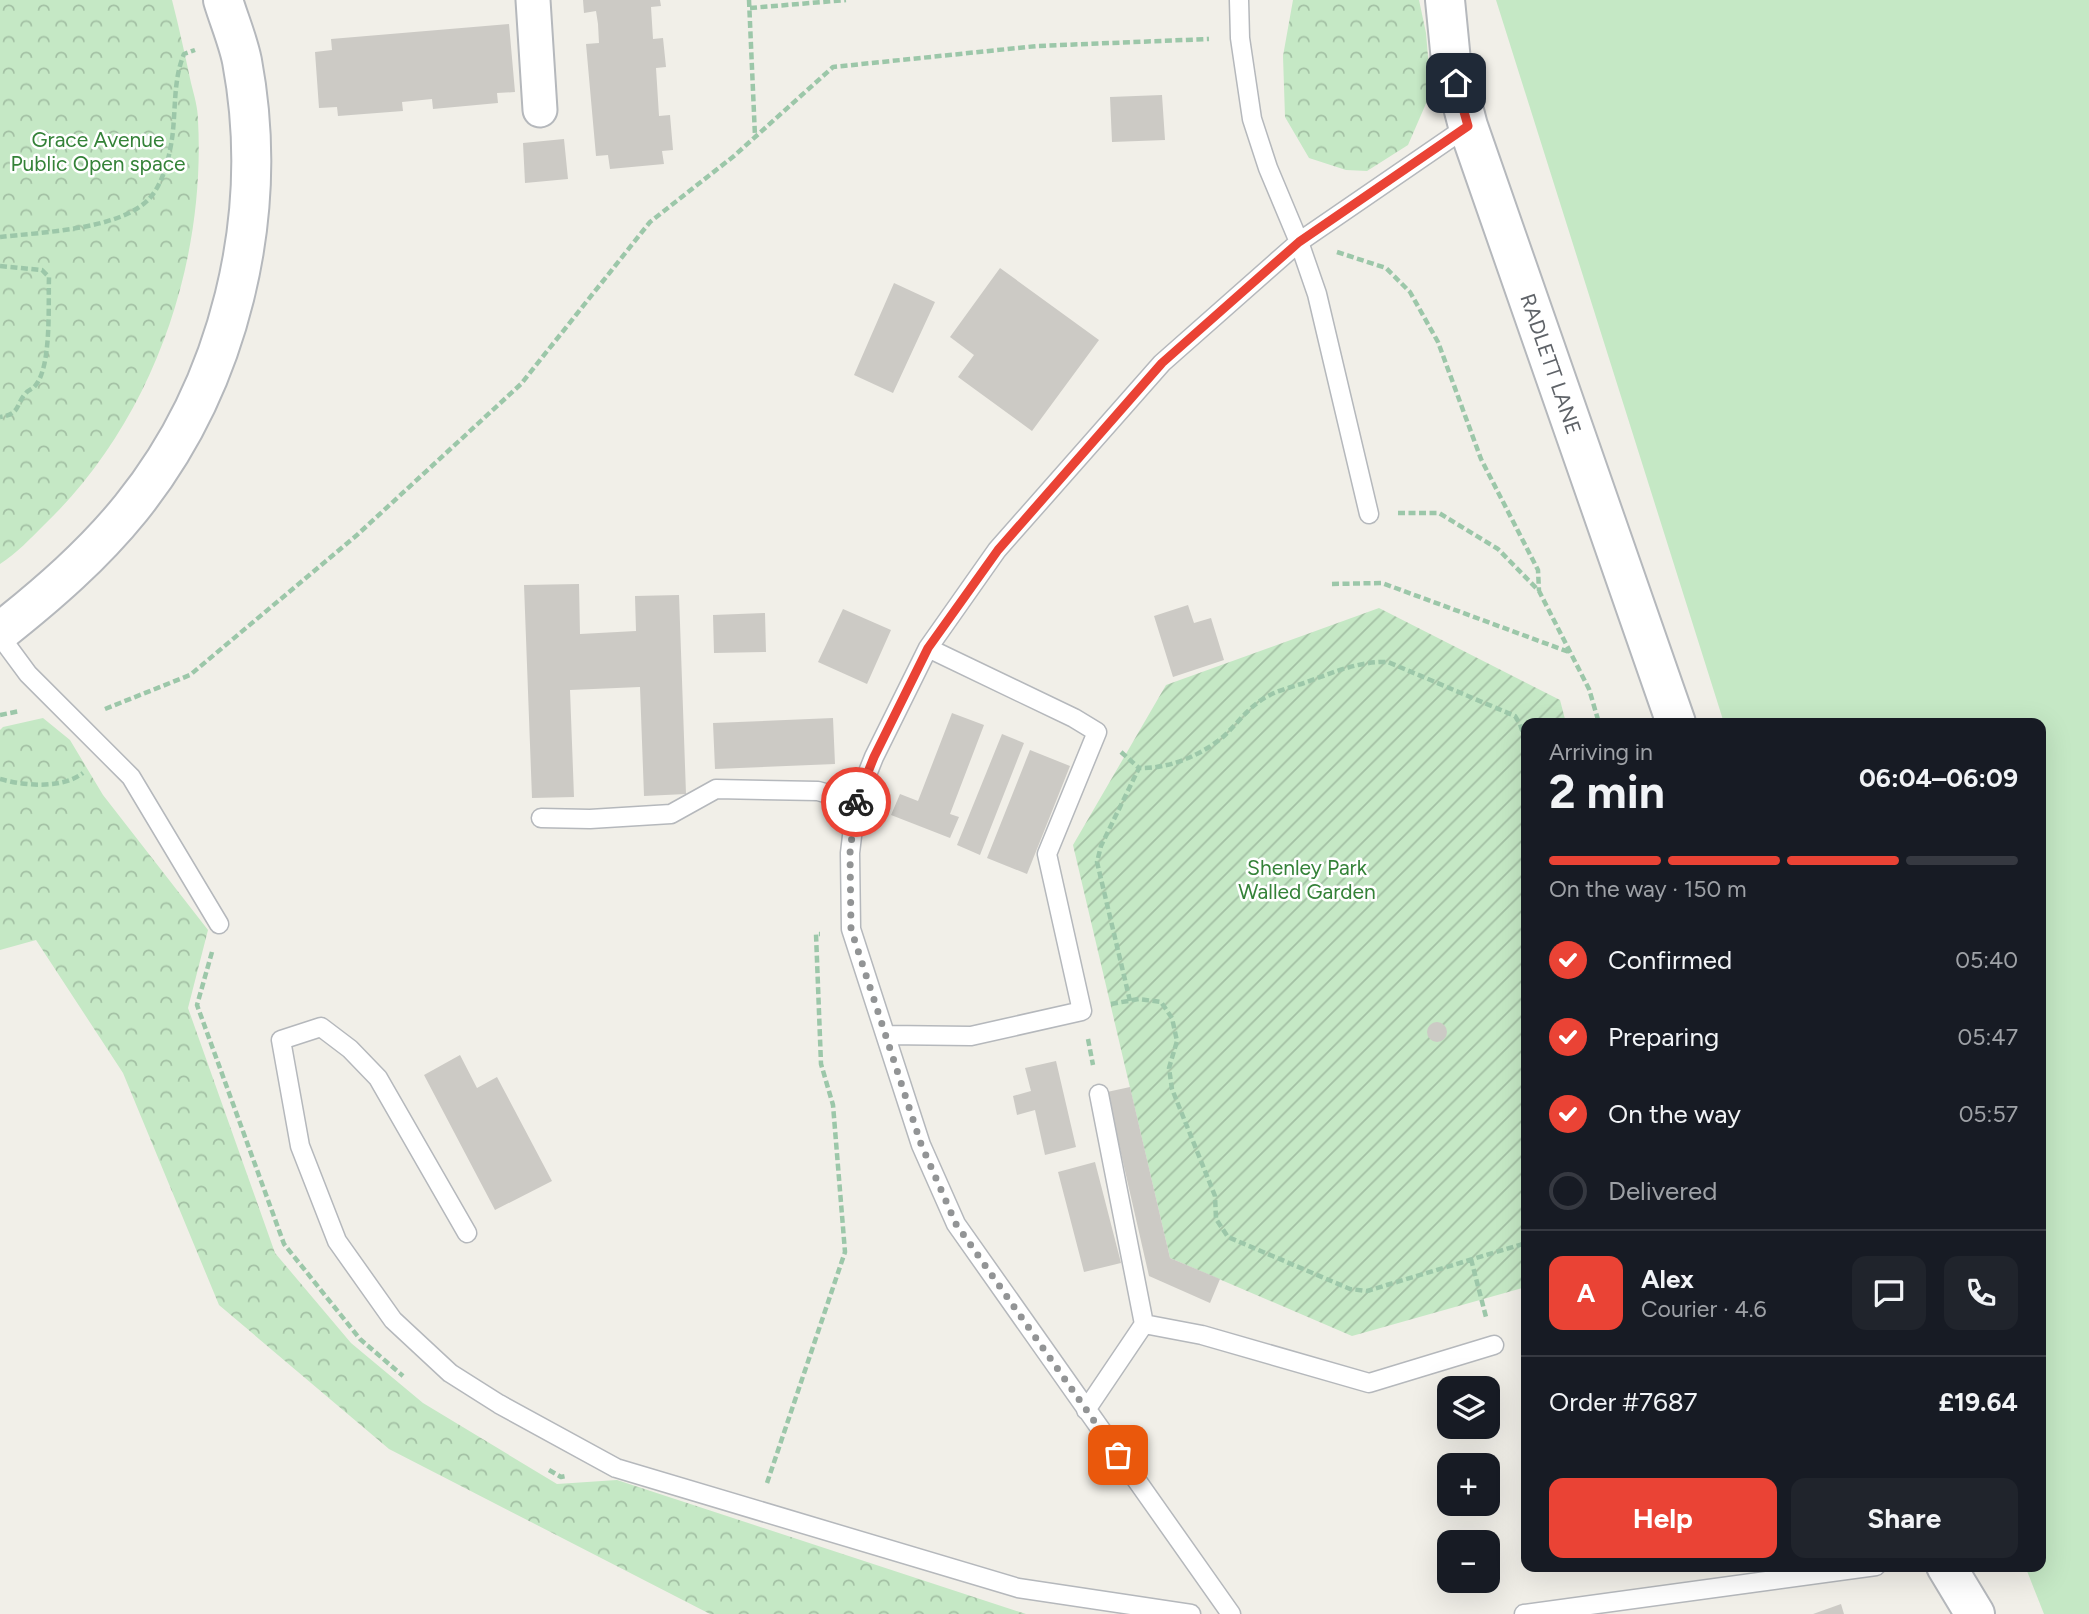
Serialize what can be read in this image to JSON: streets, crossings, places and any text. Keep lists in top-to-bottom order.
{
  "streets": {
    "street": ["RADLETT LANE"]
  },
  "parks": ["Grace Avenue Public Open space", "Shenley Park Walled Garden"],
  "page": {
    "heading": ["2 min", "Arriving in", "06:04–06:09"],
    "panel": [
      "Alex",
      "Courier · 4.6",
      "Order #7687",
      "£19.64"
    ],
    "bar": "On the way · 150 m",
    "list": [
      ["Confirmed", "05:40"],
      ["Preparing", "05:47"],
      ["On the way", "05:57"],
      "Delivered"
    ],
    "round": "A",
    "map_buttons": ["+", "−"],
    "buttons": ["Help", "Share"]
  }
}
